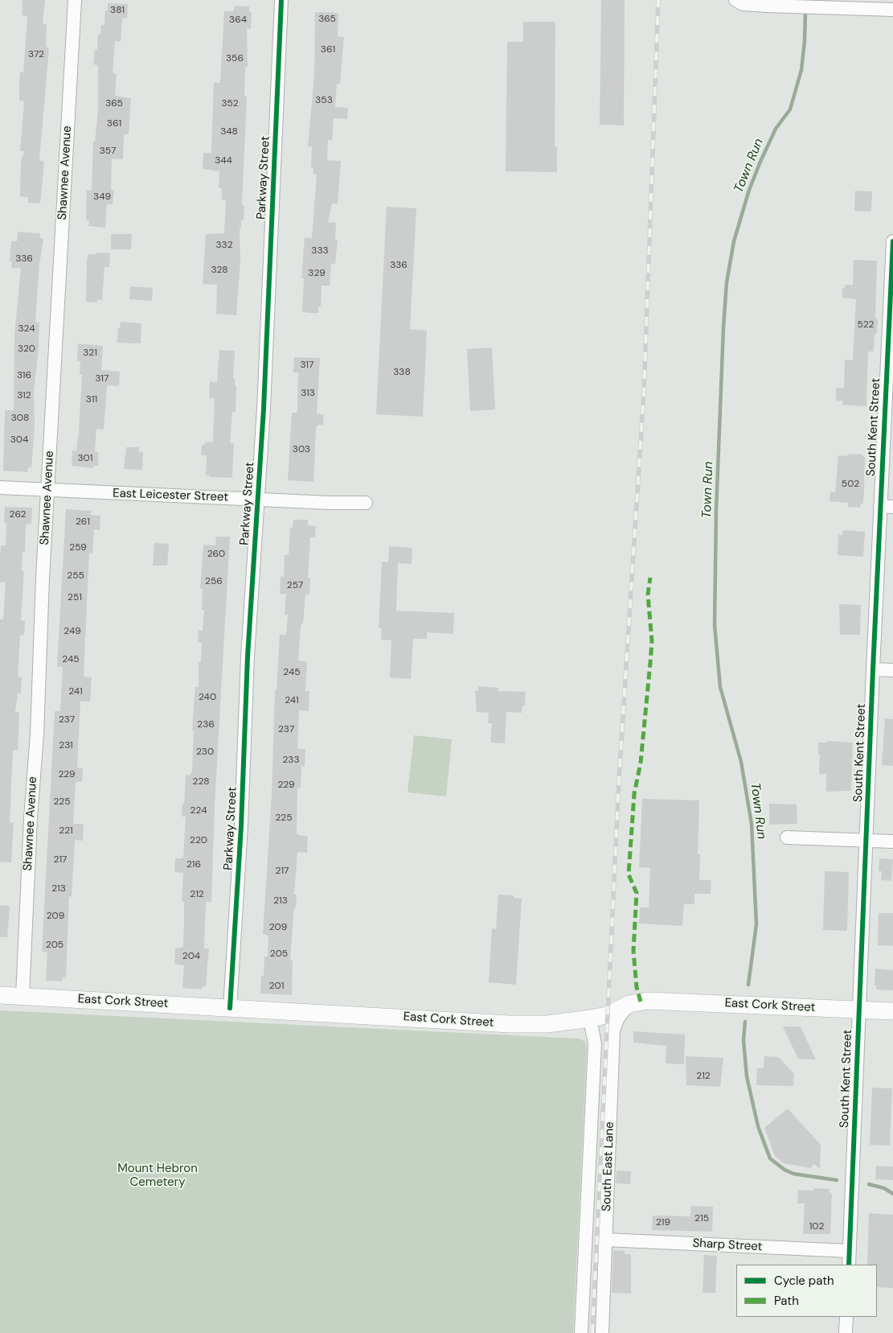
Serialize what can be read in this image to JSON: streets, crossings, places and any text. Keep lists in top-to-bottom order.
{
  "streets": {
    "main road": ["East Cork Street"],
    "street": [
      "Shawnee Avenue",
      "Parkway Street",
      "South Kent Street",
      "East Leicester Street",
      "South East Lane",
      "Sharp Street"
    ]
  },
  "crossings": [
    ["Shawnee Avenue", "East Leicester Street"],
    ["Shawnee Avenue", "East Cork Street"],
    ["Parkway Street", "East Leicester Street"],
    ["Parkway Street", "East Cork Street"],
    ["South Kent Street", "East Cork Street"],
    ["South Kent Street", "Sharp Street"],
    ["East Cork Street", "South East Lane"],
    ["South East Lane", "Sharp Street"]
  ],
  "water": ["Town Run"],
  "parks": ["Mount Hebron Cemetery"],
  "house_numbers": [
    "381",
    "365",
    "364",
    "361",
    "372",
    "356",
    "353",
    "365",
    "352",
    "361",
    "348",
    "357",
    "344",
    "349",
    "332",
    "333",
    "336",
    "336",
    "328",
    "329",
    "522",
    "324",
    "320",
    "321",
    "317",
    "338",
    "316",
    "317",
    "313",
    "312",
    "311",
    "308",
    "304",
    "303",
    "301",
    "502",
    "262",
    "261",
    "259",
    "260",
    "255",
    "256",
    "257",
    "251",
    "249",
    "245",
    "245",
    "241",
    "240",
    "241",
    "237",
    "236",
    "237",
    "231",
    "230",
    "233",
    "229",
    "228",
    "229",
    "225",
    "224",
    "225",
    "221",
    "220",
    "217",
    "216",
    "217",
    "213",
    "212",
    "213",
    "209",
    "209",
    "205",
    "205",
    "204",
    "201",
    "212",
    "215",
    "219",
    "102"
  ],
  "legend": ["Cycle path", "Path"]
}
